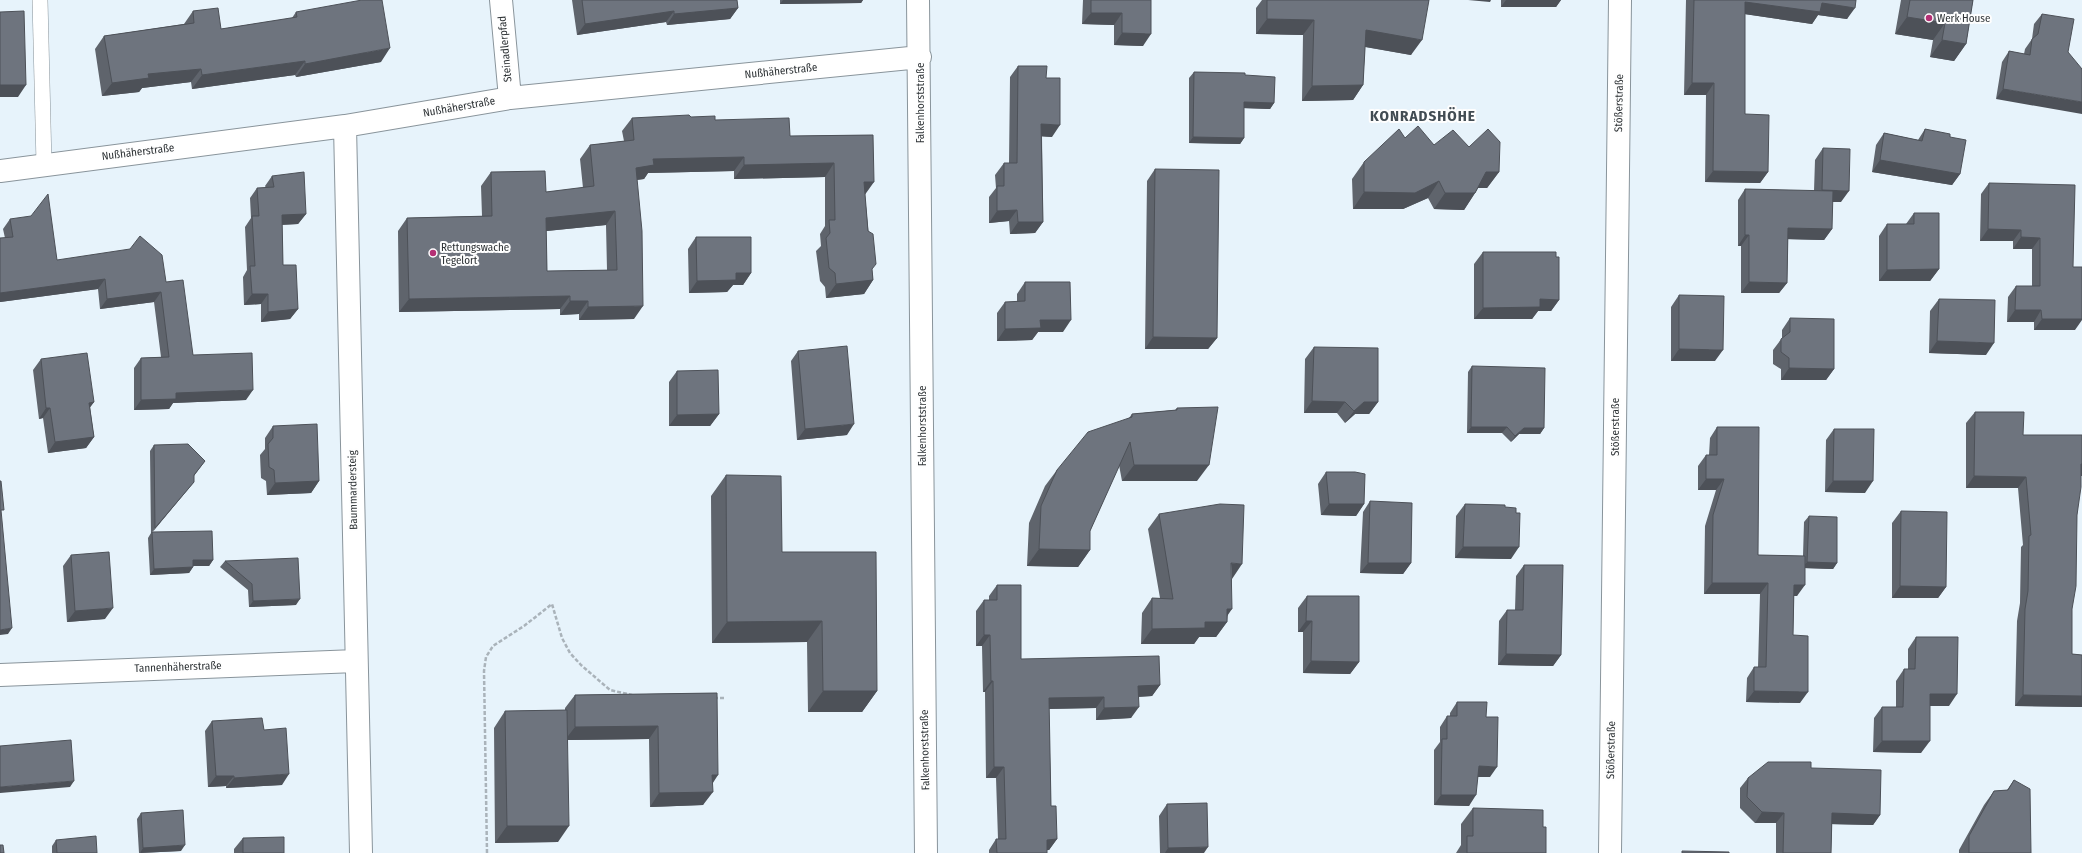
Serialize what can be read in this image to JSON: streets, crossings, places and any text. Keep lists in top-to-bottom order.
{
  "streets": {
    "street": [
      "Steinadlerpfad",
      "Nußhäherstraße",
      "Falkenhorststraße",
      "Stößerstraße",
      "Baummardersteig",
      "Tannenhäherstraße"
    ]
  },
  "crossings": [
    ["Steinadlerpfad", "Nußhäherstraße"],
    ["Nußhäherstraße", "Falkenhorststraße"],
    ["Nußhäherstraße", "Baummardersteig"],
    ["Baummardersteig", "Tannenhäherstraße"]
  ],
  "districts": ["KONRADSHÖHE"],
  "places": ["Werk House", "Rettungswache Tegelort"]
}
